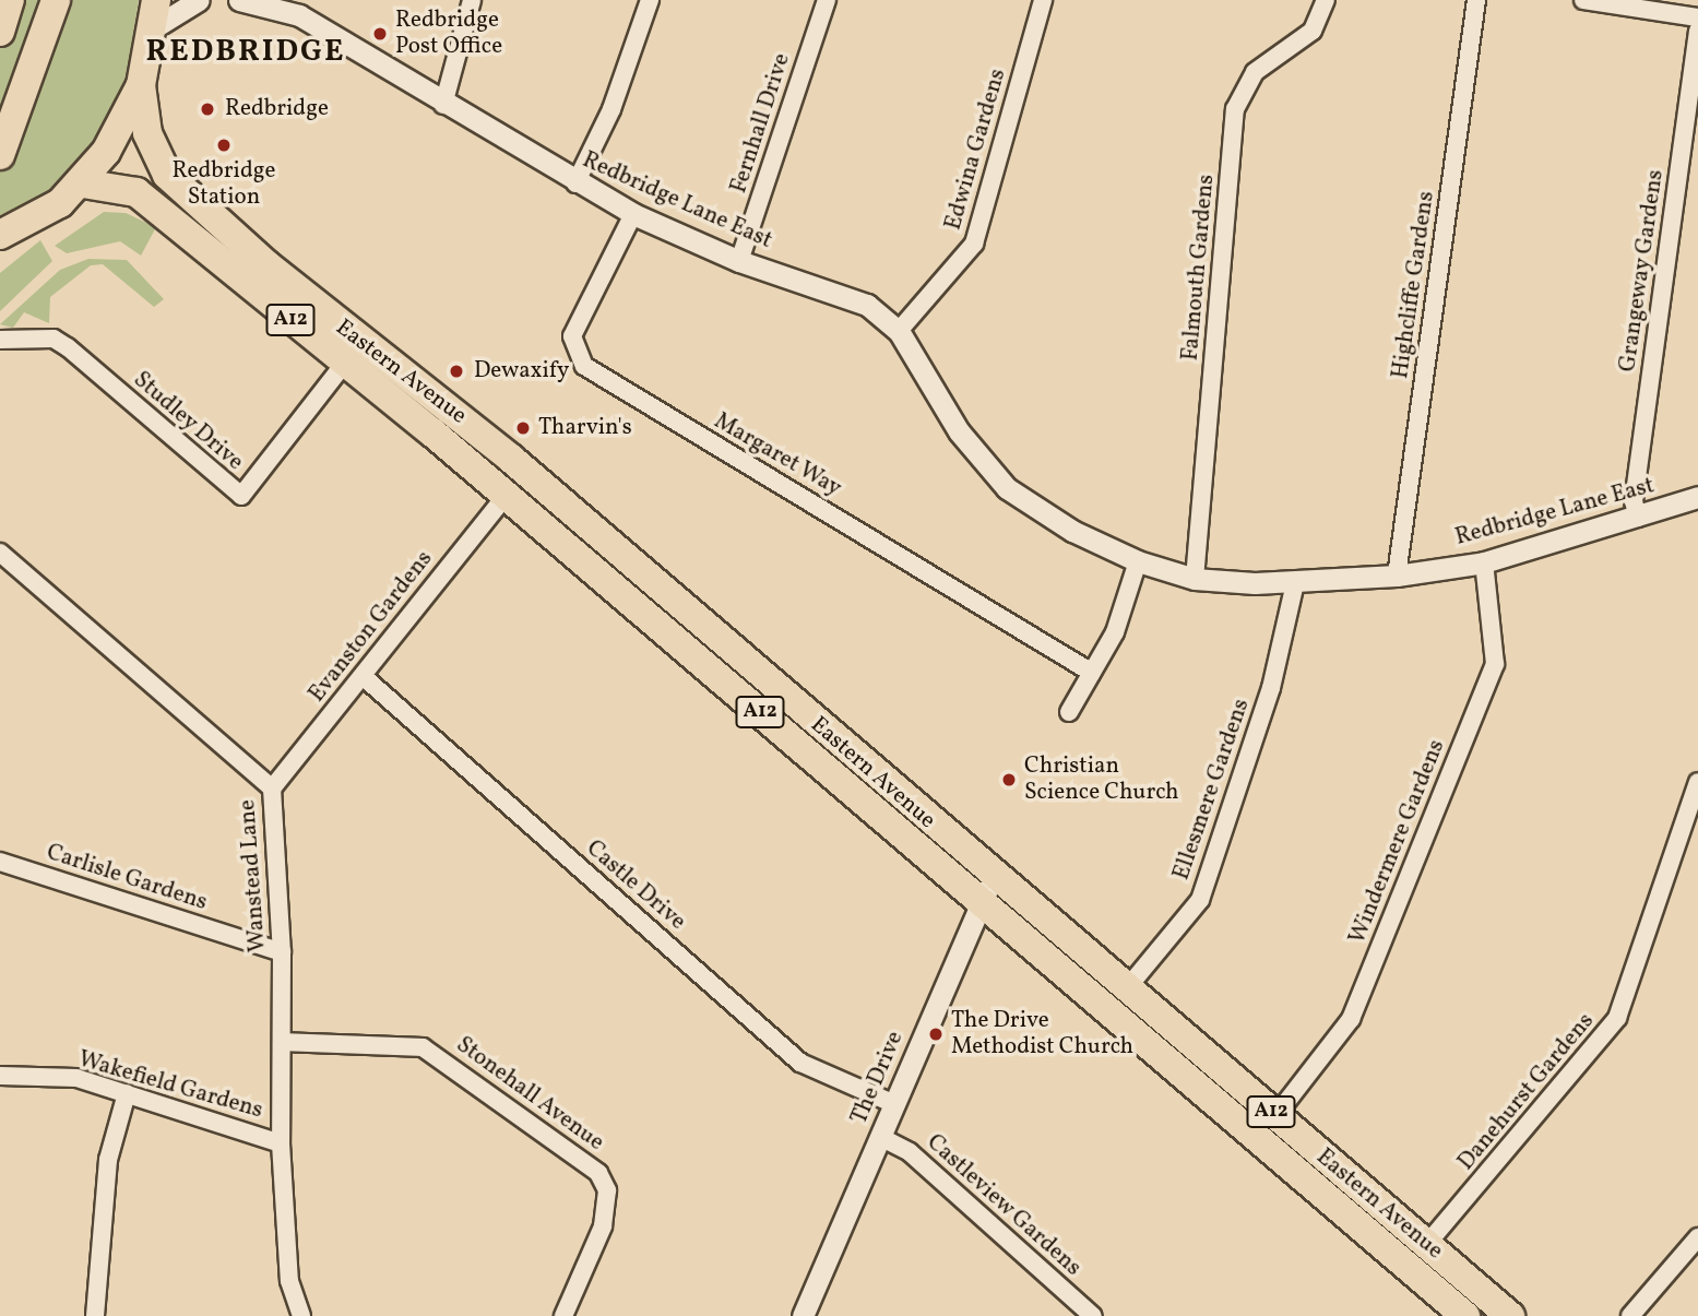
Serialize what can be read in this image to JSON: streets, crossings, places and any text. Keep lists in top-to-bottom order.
{
  "streets": {
    "highway": ["A12", "Eastern Avenue"],
    "street": [
      "Fernhall Drive",
      "Edwina Gardens",
      "Redbridge Lane East",
      "Falmouth Gardens",
      "Grangeway Gardens",
      "Highcliffe Gardens",
      "Studley Drive",
      "Margaret Way",
      "Evanston Gardens",
      "Ellesmere Gardens",
      "Windermere Gardens",
      "Wanstead Lane",
      "Carlisle Gardens",
      "Castle Drive",
      "The Drive",
      "Wakefield Gardens",
      "Danehurst Gardens",
      "Stonehall Avenue",
      "Castleview Gardens"
    ]
  },
  "crossings": [
    ["Fernhall Drive", "Redbridge Lane East"],
    ["Edwina Gardens", "Redbridge Lane East"],
    ["Redbridge Lane East", "Falmouth Gardens"],
    ["Redbridge Lane East", "Grangeway Gardens"],
    ["Redbridge Lane East", "Highcliffe Gardens"],
    ["Redbridge Lane East", "Margaret Way"],
    ["Redbridge Lane East", "Ellesmere Gardens"],
    ["Redbridge Lane East", "Windermere Gardens"],
    ["A12", "Eastern Avenue"],
    ["Eastern Avenue", "Studley Drive"],
    ["Eastern Avenue", "Evanston Gardens"],
    ["Eastern Avenue", "Ellesmere Gardens"],
    ["Eastern Avenue", "Windermere Gardens"],
    ["Eastern Avenue", "The Drive"],
    ["Eastern Avenue", "Danehurst Gardens"],
    ["Evanston Gardens", "Wanstead Lane"],
    ["Evanston Gardens", "Castle Drive"],
    ["Wanstead Lane", "Carlisle Gardens"],
    ["Wanstead Lane", "Wakefield Gardens"],
    ["Wanstead Lane", "Stonehall Avenue"],
    ["Castle Drive", "The Drive"],
    ["The Drive", "Castleview Gardens"]
  ],
  "districts": ["REDBRIDGE"],
  "places": [
    "Redbridge Post Office",
    "Redbridge",
    "Redbridge Station",
    "Dewaxify",
    "Tharvin's",
    "Christian Science Church",
    "The Drive Methodist Church"
  ]
}
